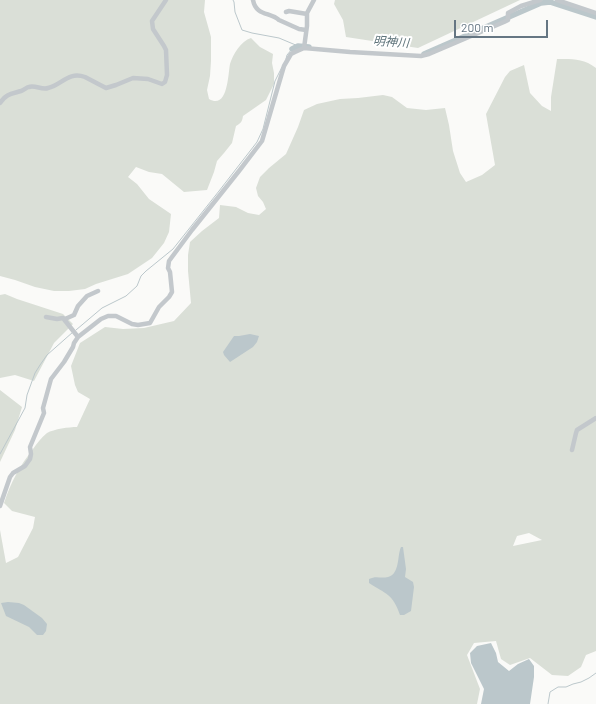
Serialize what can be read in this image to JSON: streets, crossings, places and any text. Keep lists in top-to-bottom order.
{
  "water": ["明神川"],
  "scale_bar": "200 m"
}
